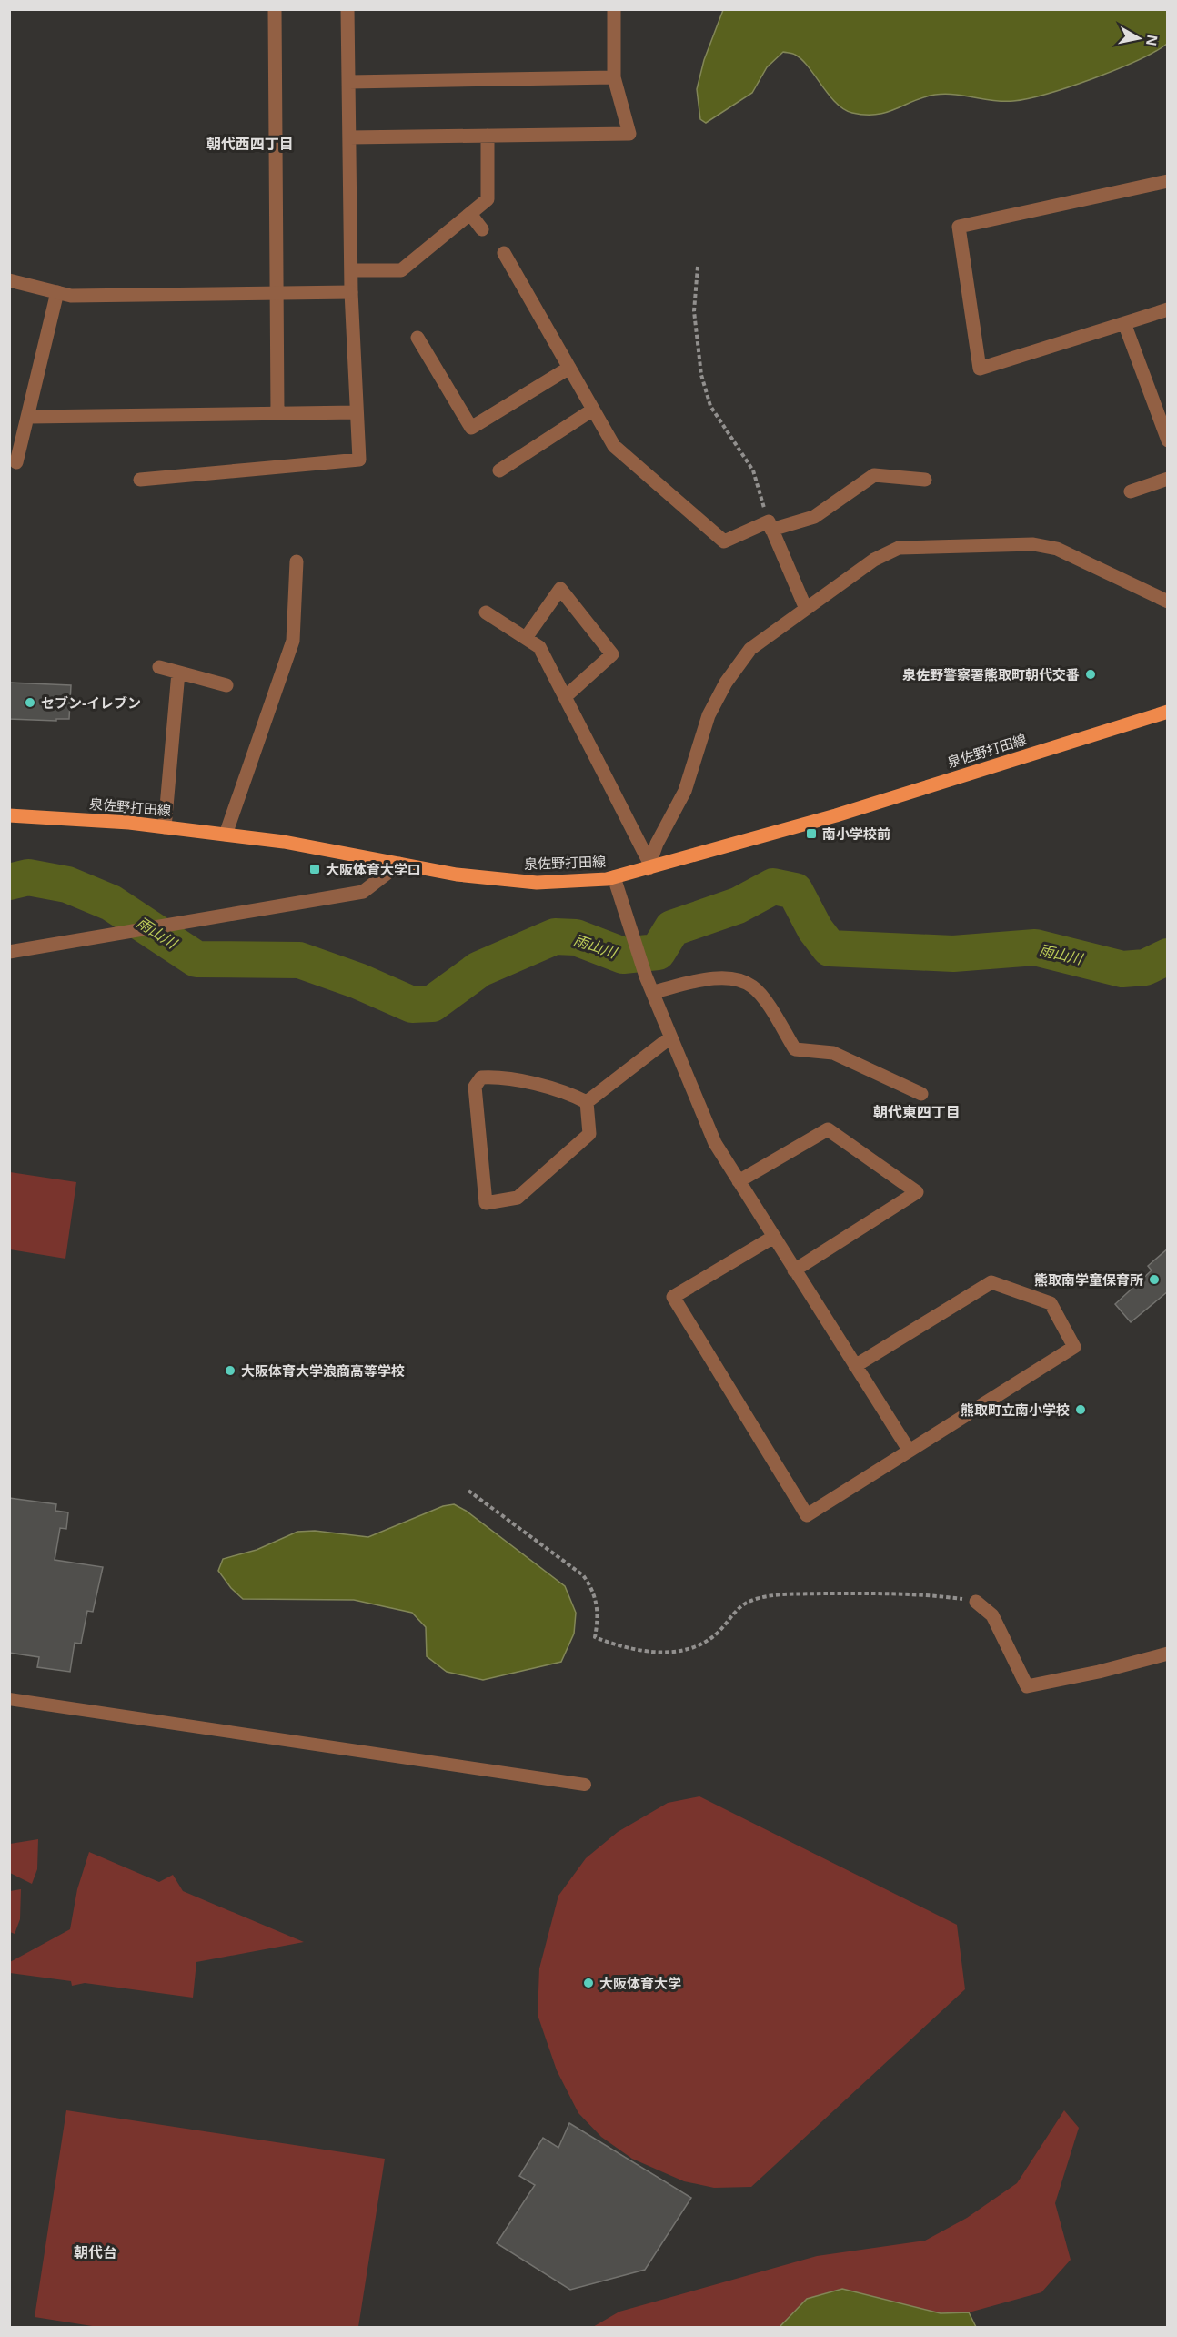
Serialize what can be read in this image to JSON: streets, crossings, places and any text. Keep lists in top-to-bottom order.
{
  "streets": {
    "main road": ["泉佐野打田線"]
  },
  "districts": ["朝代西四丁目", "朝代東四丁目", "朝代台"],
  "water": ["雨山川"],
  "places": {
    "other": [
      "泉佐野警察署熊取町朝代交番",
      "セブン-イレブン",
      "熊取南学童保育所",
      "大阪体育大学浪商高等学校",
      "熊取町立南小学校",
      "大阪体育大学"
    ],
    "transit": ["南小学校前", "大阪体育大学口"]
  },
  "north": "right"
}
